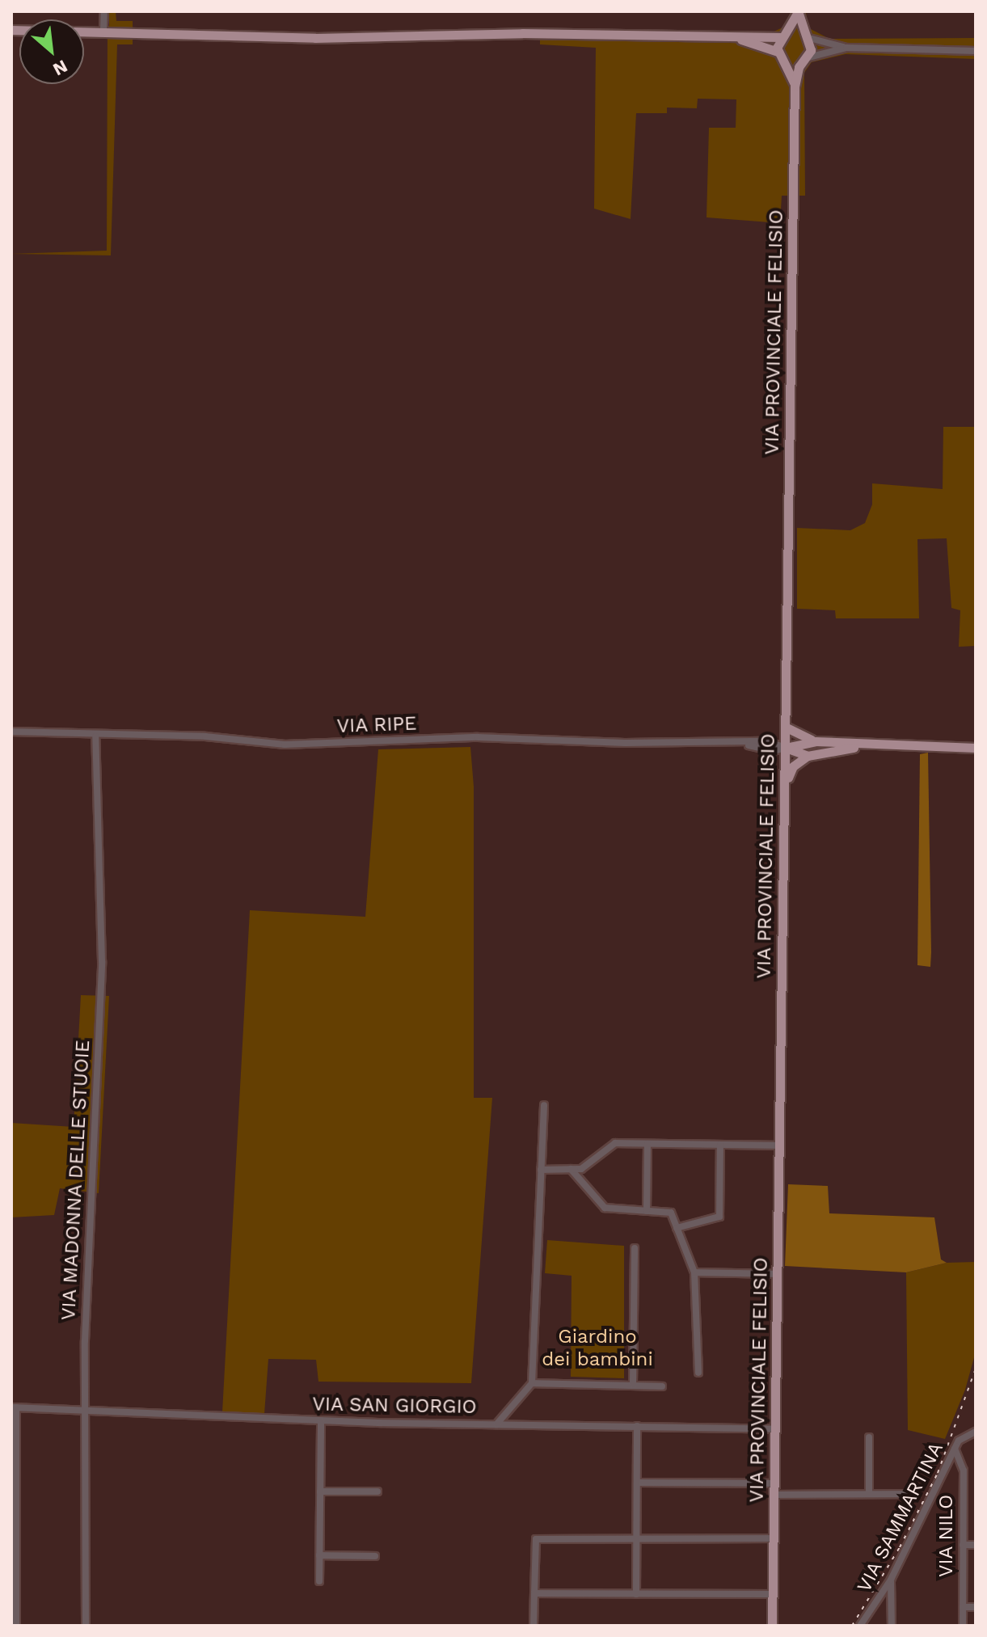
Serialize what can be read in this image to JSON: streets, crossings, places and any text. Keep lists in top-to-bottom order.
{
  "streets": {
    "main road": ["VIA PROVINCIALE FELISIO"],
    "street": [
      "VIA RIPE",
      "VIA MADONNA DELLE STUOIE",
      "VIA SAN GIORGIO",
      "VIA SAMMARTINA",
      "VIA NILO"
    ]
  },
  "crossings": [
    ["VIA PROVINCIALE FELISIO", "VIA RIPE"],
    ["VIA PROVINCIALE FELISIO", "VIA SAN GIORGIO"],
    ["VIA RIPE", "VIA MADONNA DELLE STUOIE"],
    ["VIA MADONNA DELLE STUOIE", "VIA SAN GIORGIO"],
    ["VIA SAMMARTINA", "VIA NILO"]
  ],
  "parks": ["Giardino dei bambini"],
  "north": "bottom right"
}
